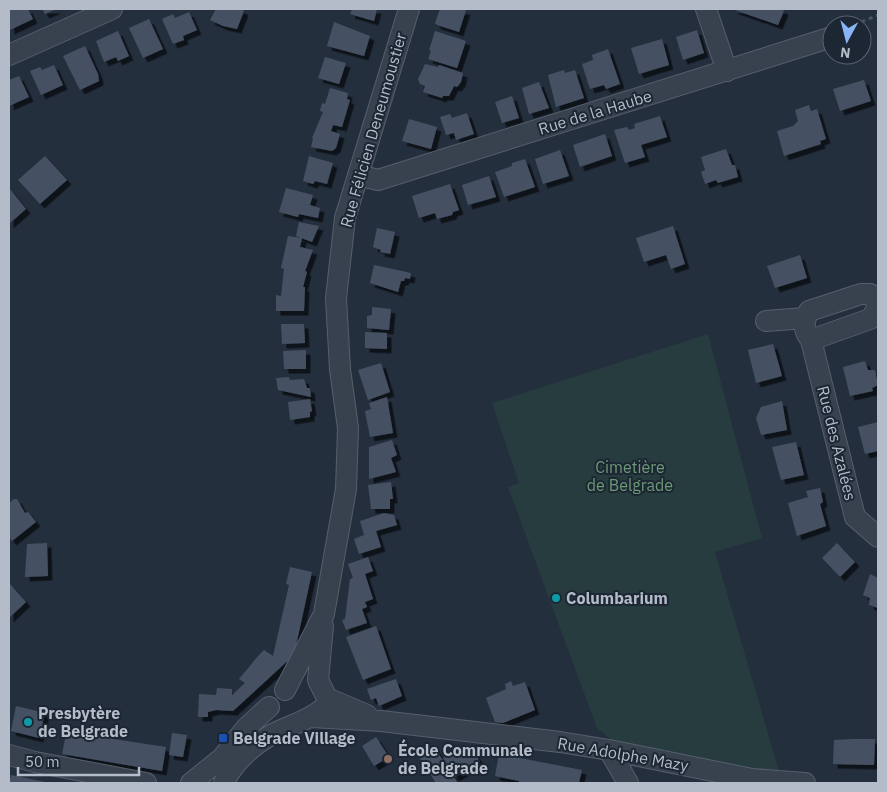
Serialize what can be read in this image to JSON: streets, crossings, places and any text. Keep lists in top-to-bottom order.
{
  "streets": {
    "street": [
      "Rue de la Haube",
      "Rue Félicien Deneumoustier",
      "Rue des Azalées",
      "Rue Adolphe Mazy"
    ]
  },
  "crossings": [
    ["Rue de la Haube", "Rue Félicien Deneumoustier"]
  ],
  "parks": ["Cimetière de Belgrade"],
  "places": {
    "other": ["Columbarium", "Presbytère de Belgrade", "École Communale de Belgrade"],
    "transit": ["Belgrade Village"]
  },
  "scale_bar": "50 m",
  "north": "bottom"
}
